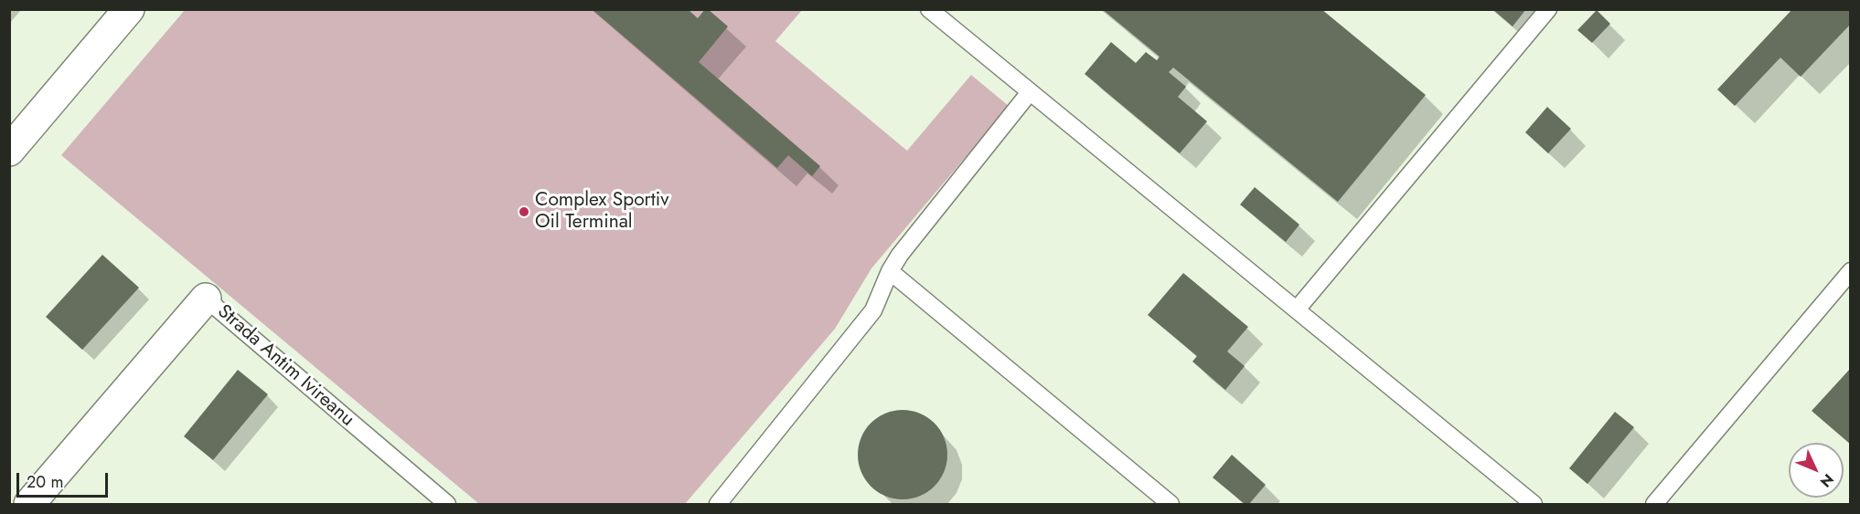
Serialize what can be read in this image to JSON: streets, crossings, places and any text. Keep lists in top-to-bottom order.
{
  "streets": {
    "street": ["Strada Antim Ivireanu"]
  },
  "places": ["Complex Sportiv Oil Terminal"],
  "scale_bar": "20 m",
  "north": "bottom right"
}
